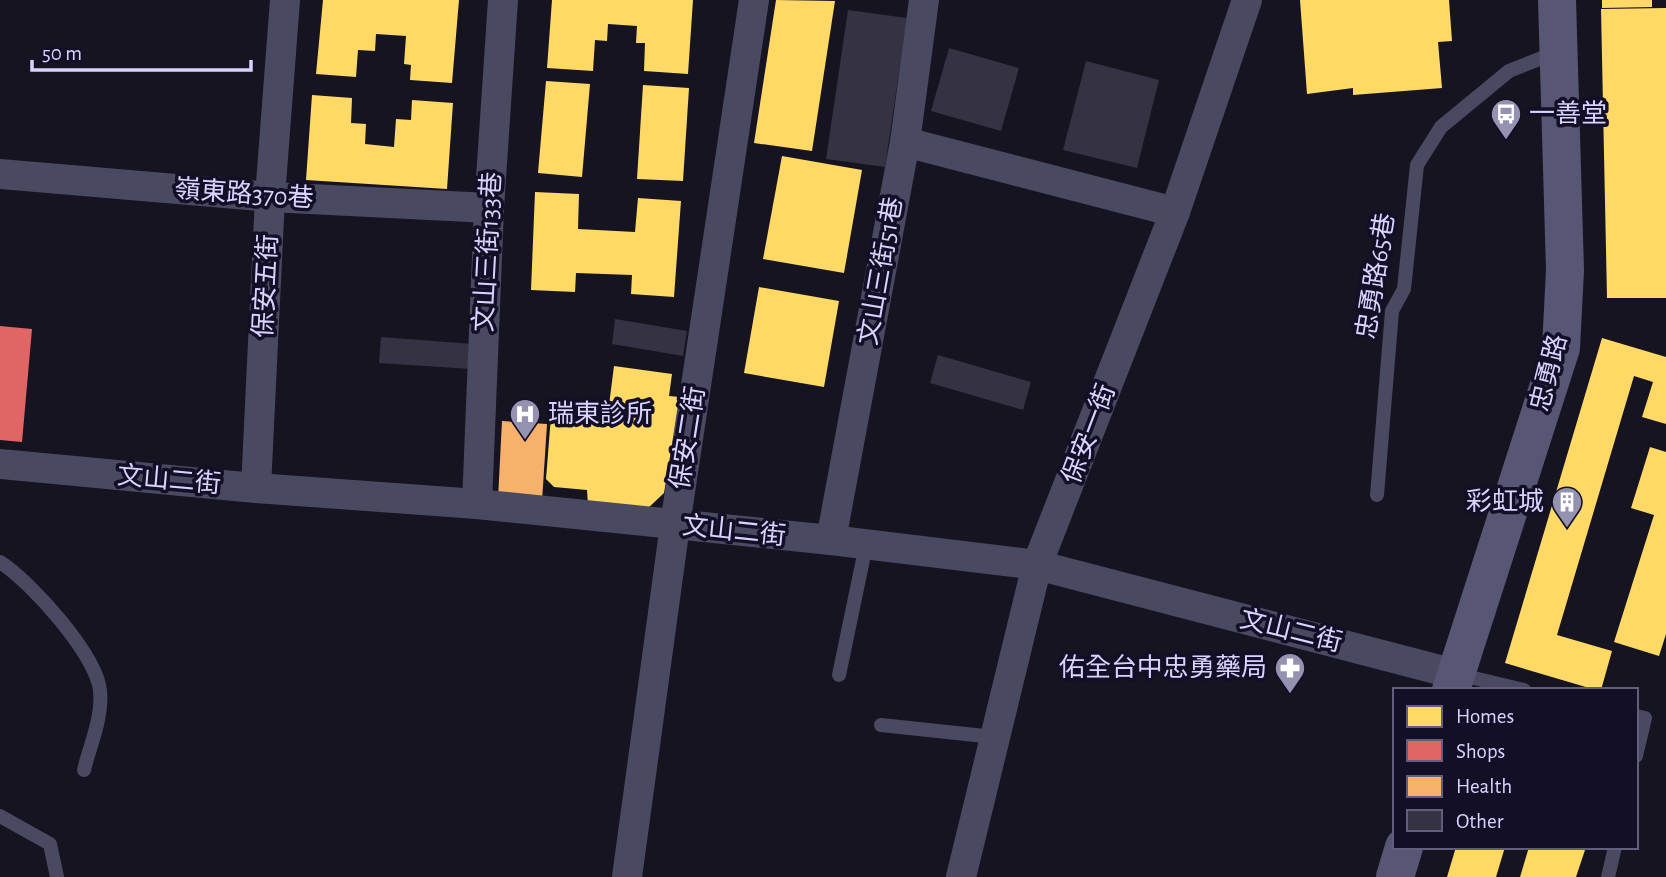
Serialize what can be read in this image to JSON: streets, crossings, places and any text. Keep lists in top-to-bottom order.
{
  "streets": {
    "main road": ["忠勇路"],
    "street": [
      "嶺東路370巷",
      "文山三街133巷",
      "文山三街51巷",
      "保安五街",
      "保安一街",
      "保安二街",
      "文山二街"
    ],
    "lane": ["忠勇路65巷"]
  },
  "crossings": [
    ["嶺東路370巷", "文山三街133巷"],
    ["嶺東路370巷", "保安五街"],
    ["文山三街133巷", "文山二街"],
    ["文山三街51巷", "文山二街"],
    ["忠勇路65巷", "忠勇路"],
    ["保安五街", "文山二街"],
    ["忠勇路", "文山二街"],
    ["保安一街", "文山二街"],
    ["保安二街", "文山二街"]
  ],
  "places": {
    "bus stop": ["一善堂"],
    "hospital": ["瑞東診所"],
    "building": ["彩虹城"],
    "pharmacy": ["佑全台中忠勇藥局"]
  },
  "legend": [
    "Homes",
    "Shops",
    "Health",
    "Other"
  ],
  "scale_bar": "50 m"
}
